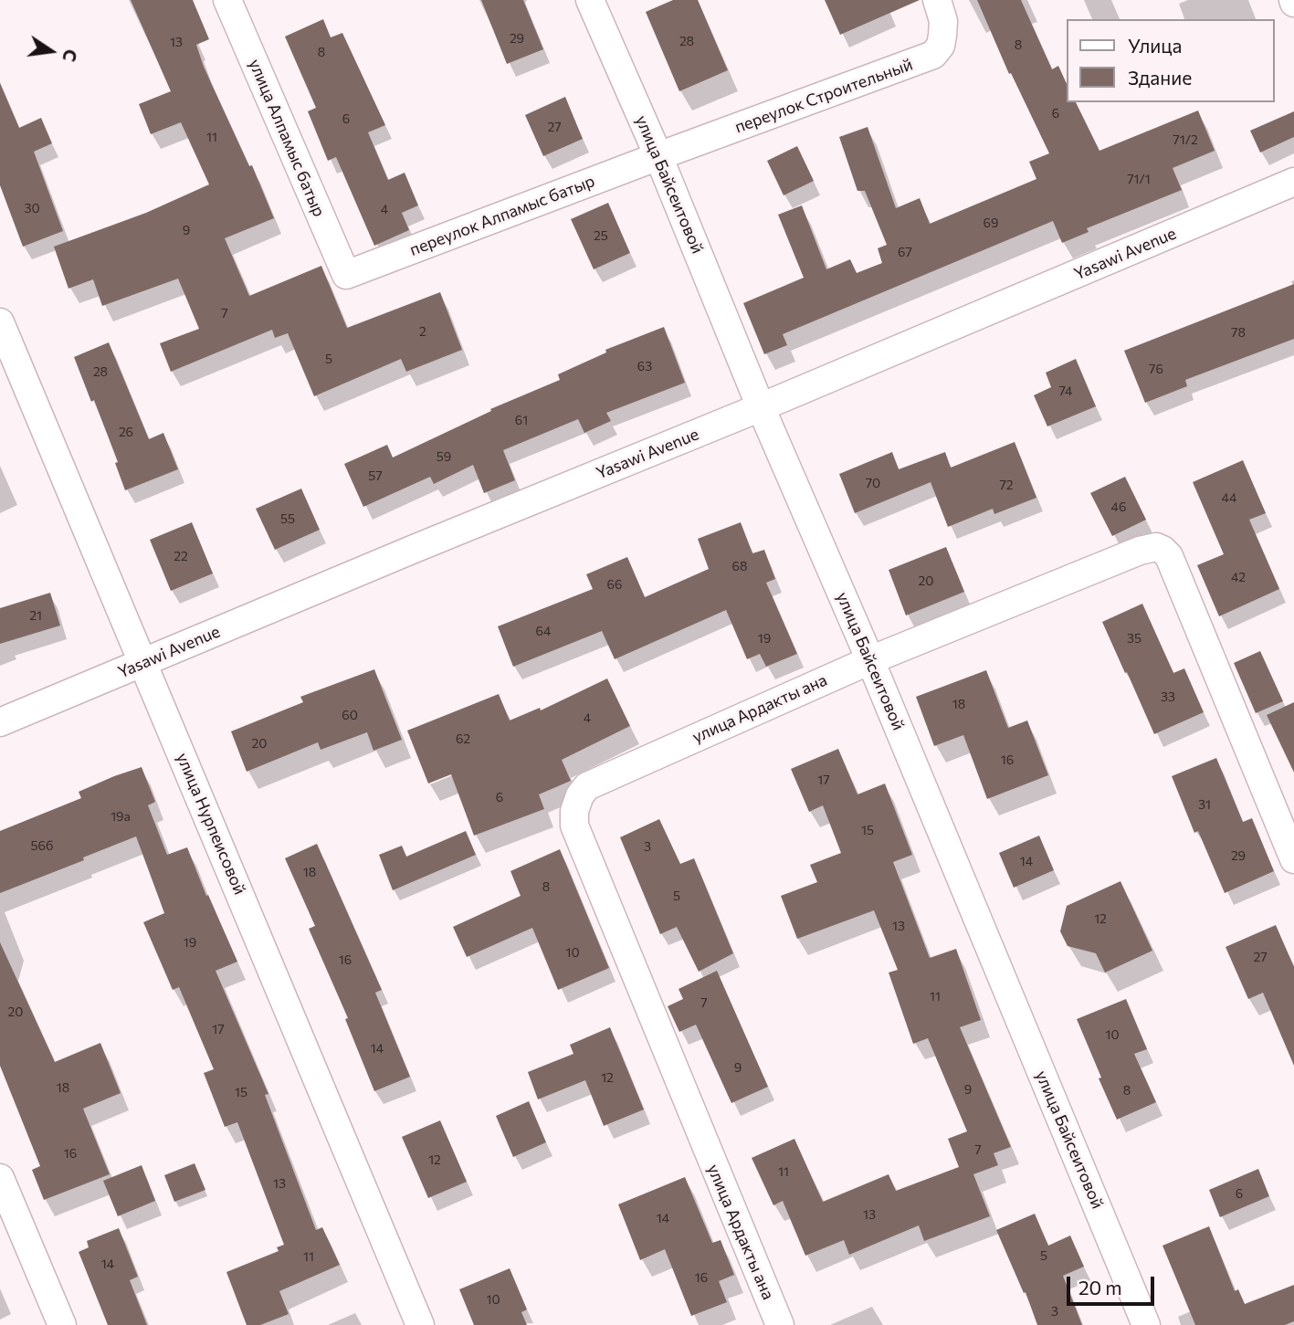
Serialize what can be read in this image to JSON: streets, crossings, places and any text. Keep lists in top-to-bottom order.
{
  "streets": {
    "street": [
      "переулок Строительный",
      "улица Алпамыс батыр",
      "улица Байсеитовой",
      "переулок Алпамыс батыр",
      "Yasawi Avenue",
      "улица Ардакты ана",
      "улица Нурпеисовой"
    ]
  },
  "crossings": [
    ["переулок Строительный", "улица Байсеитовой"],
    ["переулок Строительный", "переулок Алпамыс батыр"],
    ["улица Алпамыс батыр", "переулок Алпамыс батыр"],
    ["улица Байсеитовой", "переулок Алпамыс батыр"],
    ["улица Байсеитовой", "Yasawi Avenue"],
    ["улица Байсеитовой", "улица Ардакты ана"],
    ["Yasawi Avenue", "улица Нурпеисовой"]
  ],
  "house_numbers": [
    "29",
    "28",
    "13",
    "8",
    "8",
    "6",
    "6",
    "27",
    "11",
    "71/2",
    "71/1",
    "30",
    "4",
    "69",
    "9",
    "25",
    "67",
    "7",
    "2",
    "78",
    "5",
    "63",
    "76",
    "28",
    "74",
    "61",
    "26",
    "59",
    "57",
    "70",
    "72",
    "44",
    "46",
    "55",
    "22",
    "68",
    "42",
    "20",
    "66",
    "21",
    "64",
    "19",
    "35",
    "33",
    "18",
    "60",
    "4",
    "62",
    "20",
    "16",
    "17",
    "6",
    "31",
    "19а",
    "15",
    "56б",
    "3",
    "29",
    "14",
    "18",
    "8",
    "5",
    "12",
    "13",
    "19",
    "10",
    "27",
    "16",
    "11",
    "7",
    "20",
    "17",
    "10",
    "14",
    "9",
    "12",
    "18",
    "9",
    "8",
    "15",
    "7",
    "16",
    "12",
    "11",
    "13",
    "6",
    "13",
    "14",
    "5",
    "11",
    "14",
    "16",
    "10",
    "3"
  ],
  "legend": ["Улица", "Здание"],
  "scale_bar": "20 m",
  "north": "right"
}
